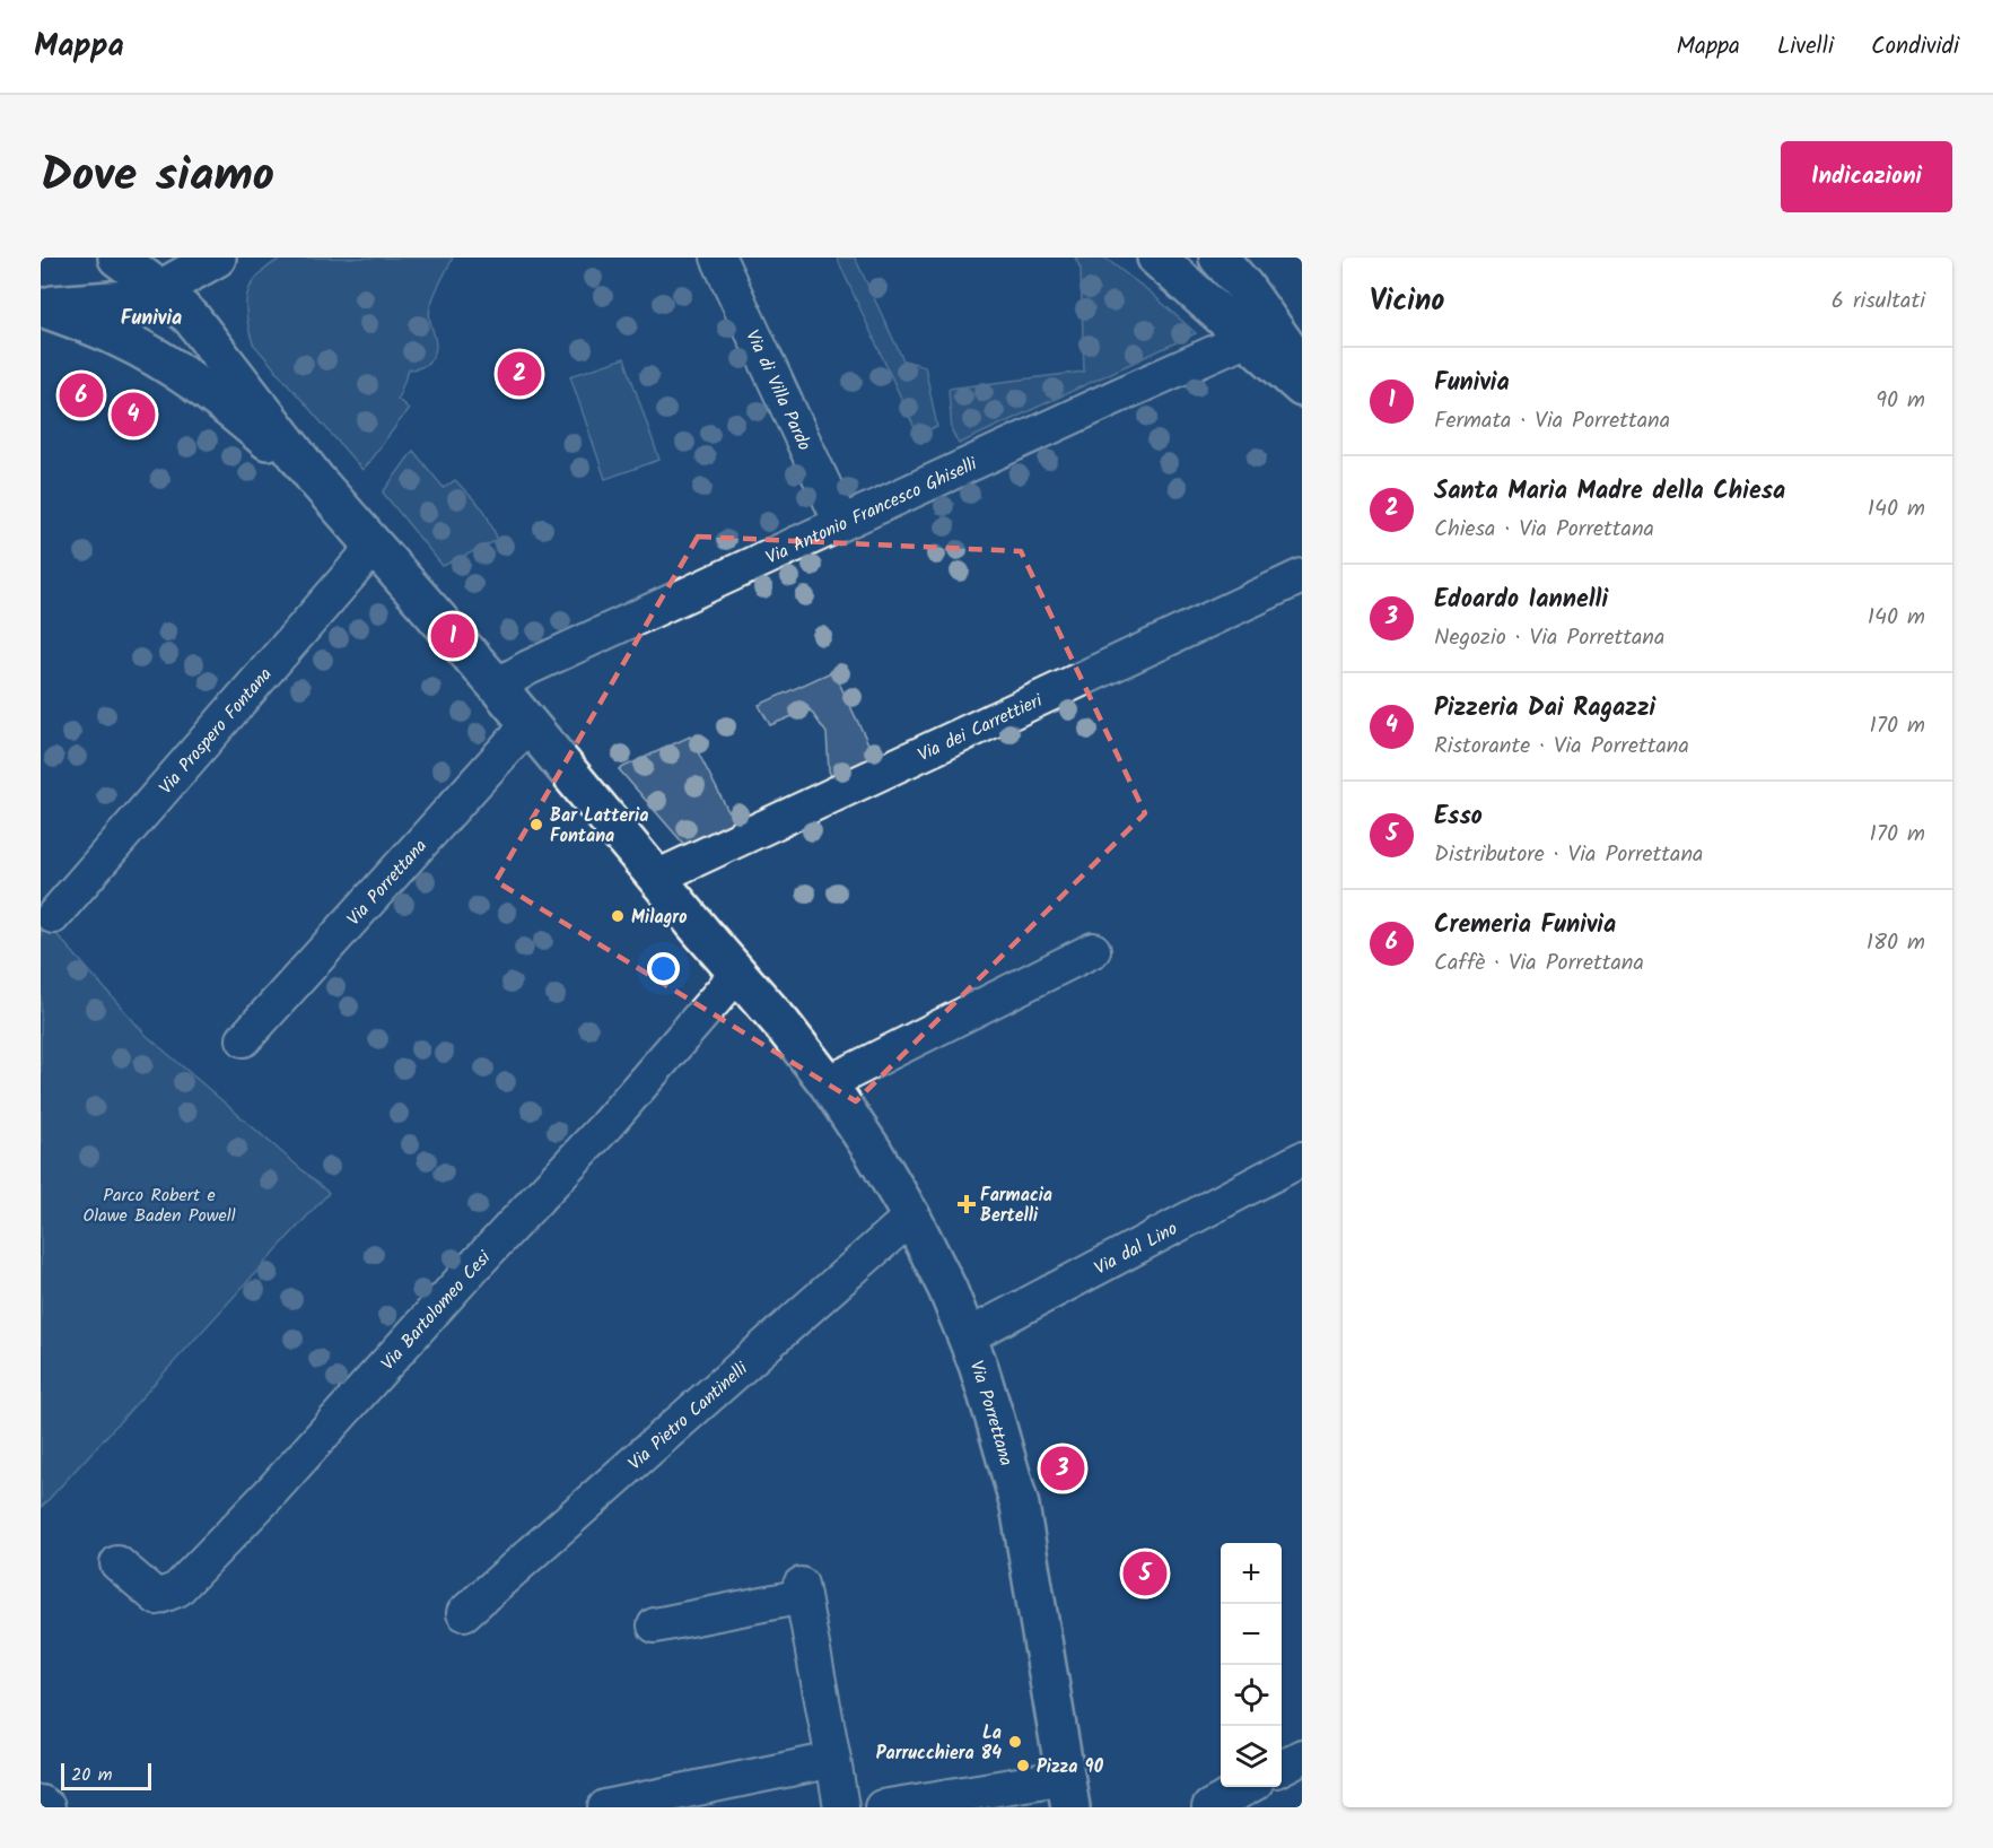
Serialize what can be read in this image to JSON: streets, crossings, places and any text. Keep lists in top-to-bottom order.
{
  "streets": {
    "main road": ["Via Porrettana"],
    "street": [
      "Via di Villa Pardo",
      "Via Antonio Francesco Ghiselli",
      "Via dei Carrettieri",
      "Via Prospero Fontana",
      "Via dal Lino",
      "Via Bartolomeo Cesi",
      "Via Pietro Cantinelli"
    ]
  },
  "crossings": [
    ["Via di Villa Pardo", "Via Antonio Francesco Ghiselli"],
    ["Via Antonio Francesco Ghiselli", "Via Porrettana"],
    ["Via dei Carrettieri", "Via Porrettana"],
    ["Via Prospero Fontana", "Via Porrettana"],
    ["Via Porrettana", "Via dal Lino"],
    ["Via Porrettana", "Via Bartolomeo Cesi"],
    ["Via Porrettana", "Via Pietro Cantinelli"]
  ],
  "districts": ["Funivia"],
  "parks": ["Parco Robert e Olawe Baden Powell"],
  "places": {
    "other": [
      "Bar Latteria Fontana",
      "Milagro",
      "La Parrucchiera 84",
      "Pizza 90"
    ],
    "health": ["Farmacia Bertelli"]
  },
  "scale_bar": "20 m",
  "page": {
    "header": "Mappa",
    "nav": ["Mappa", "Livelli", "Condividi"],
    "title": "Dove siamo",
    "buttons": "Indicazioni",
    "heading": ["Vicino", "6 risultati"],
    "list": [
      {
        "mark": "1",
        "name": "Funivia",
        "note": "Fermata · Via Porrettana",
        "value": "90 m"
      },
      {
        "mark": "2",
        "name": "Santa Maria Madre della Chiesa",
        "note": "Chiesa · Via Porrettana",
        "value": "140 m"
      },
      {
        "mark": "3",
        "name": "Edoardo Iannelli",
        "note": "Negozio · Via Porrettana",
        "value": "140 m"
      },
      {
        "mark": "4",
        "name": "Pizzeria Dai Ragazzi",
        "note": "Ristorante · Via Porrettana",
        "value": "170 m"
      },
      {
        "mark": "5",
        "name": "Esso",
        "note": "Distributore · Via Porrettana",
        "value": "170 m"
      },
      {
        "mark": "6",
        "name": "Cremeria Funivia",
        "note": "Caffè · Via Porrettana",
        "value": "180 m"
      }
    ],
    "pins": [
      "2",
      "6",
      "4",
      "1",
      "3",
      "5"
    ],
    "map_buttons": ["+", "−"],
    "scale": "20 m"
  }
}
